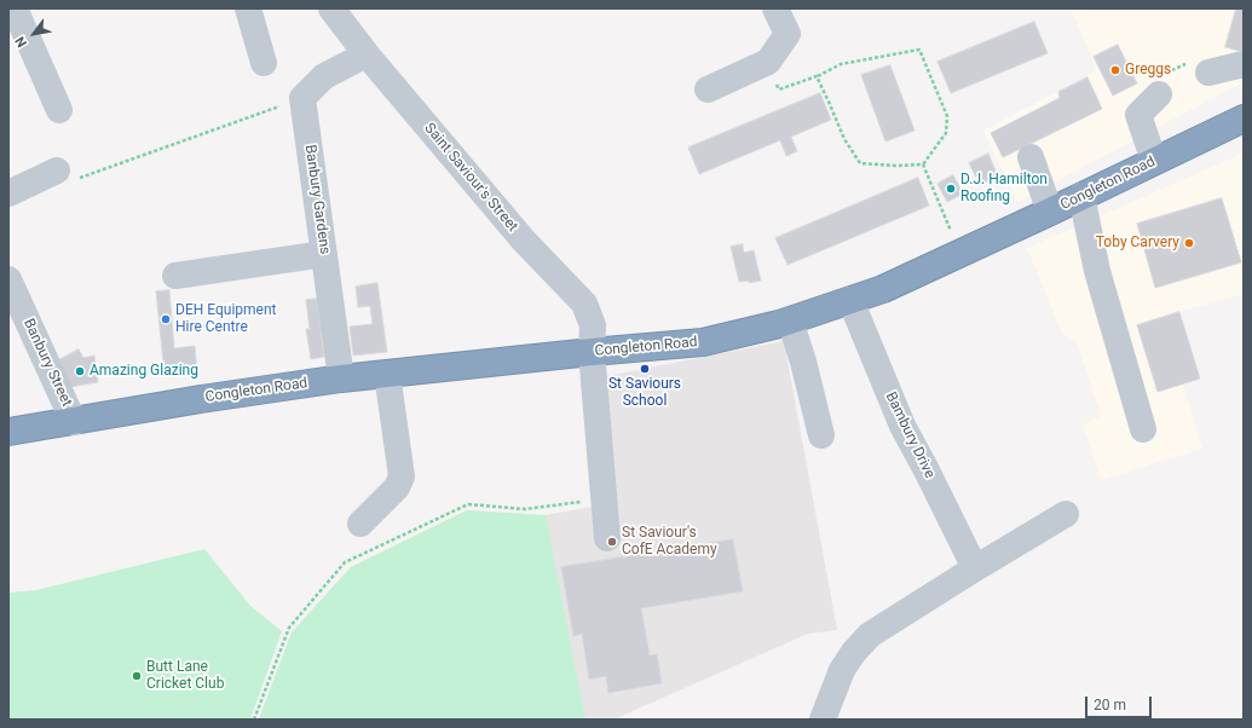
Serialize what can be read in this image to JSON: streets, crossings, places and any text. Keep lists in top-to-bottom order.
{
  "streets": {
    "highway": ["Congleton Road"],
    "street": [
      "Saint Saviour's Street",
      "Banbury Gardens",
      "Banbury Street",
      "Bambury Drive"
    ]
  },
  "crossings": [
    ["Saint Saviour's Street", "Congleton Road"],
    ["Congleton Road", "Banbury Gardens"],
    ["Congleton Road", "Banbury Street"],
    ["Congleton Road", "Bambury Drive"]
  ],
  "places": [
    "Greggs",
    "D.J. Hamilton Roofing",
    "Toby Carvery",
    "DEH Equipment Hire Centre",
    "St Saviours School",
    "Amazing Glazing",
    "St Saviour's CofE Academy",
    "Butt Lane Cricket Club"
  ],
  "scale_bar": "20 m",
  "north": "bottom left"
}
